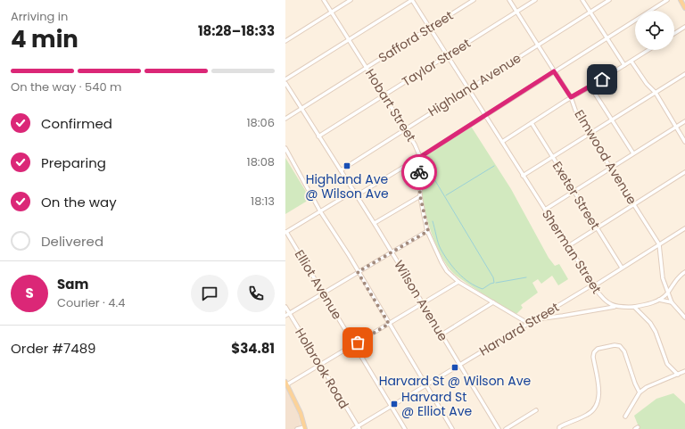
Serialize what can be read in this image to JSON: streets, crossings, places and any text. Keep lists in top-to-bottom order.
{
  "streets": {
    "street": [
      "Safford Street",
      "Taylor Street",
      "Highland Avenue",
      "Hobart Street",
      "Elmwood Avenue",
      "Exeter Street",
      "Sherman Street",
      "Elliot Avenue",
      "Wilson Avenue",
      "Harvard Street",
      "Holbrook Road"
    ]
  },
  "crossings": [
    ["Safford Street", "Hobart Street"],
    ["Safford Street", "Sherman Street"],
    ["Safford Street", "Wilson Avenue"],
    ["Taylor Street", "Hobart Street"],
    ["Taylor Street", "Elmwood Avenue"],
    ["Taylor Street", "Sherman Street"],
    ["Taylor Street", "Wilson Avenue"],
    ["Highland Avenue", "Hobart Street"],
    ["Highland Avenue", "Elmwood Avenue"],
    ["Highland Avenue", "Sherman Street"],
    ["Highland Avenue", "Wilson Avenue"],
    ["Hobart Street", "Harvard Street"],
    ["Elmwood Avenue", "Harvard Street"],
    ["Exeter Street", "Harvard Street"],
    ["Sherman Street", "Harvard Street"],
    ["Elliot Avenue", "Harvard Street"],
    ["Wilson Avenue", "Harvard Street"],
    ["Harvard Street", "Holbrook Road"]
  ],
  "places": {
    "transit": ["Highland Ave @ Wilson Ave", "Harvard St @ Wilson Ave", "Harvard St @ Elliot Ave"]
  },
  "page": {
    "heading": ["4 min", "Arriving in", "18:28–18:33"],
    "panel": [
      "Sam",
      "Courier · 4.4",
      "Order #7489",
      "$34.81"
    ],
    "bar": "On the way · 540 m",
    "list": [
      ["Confirmed", "18:06"],
      ["Preparing", "18:08"],
      ["On the way", "18:13"],
      "Delivered"
    ],
    "round": "S"
  }
}
